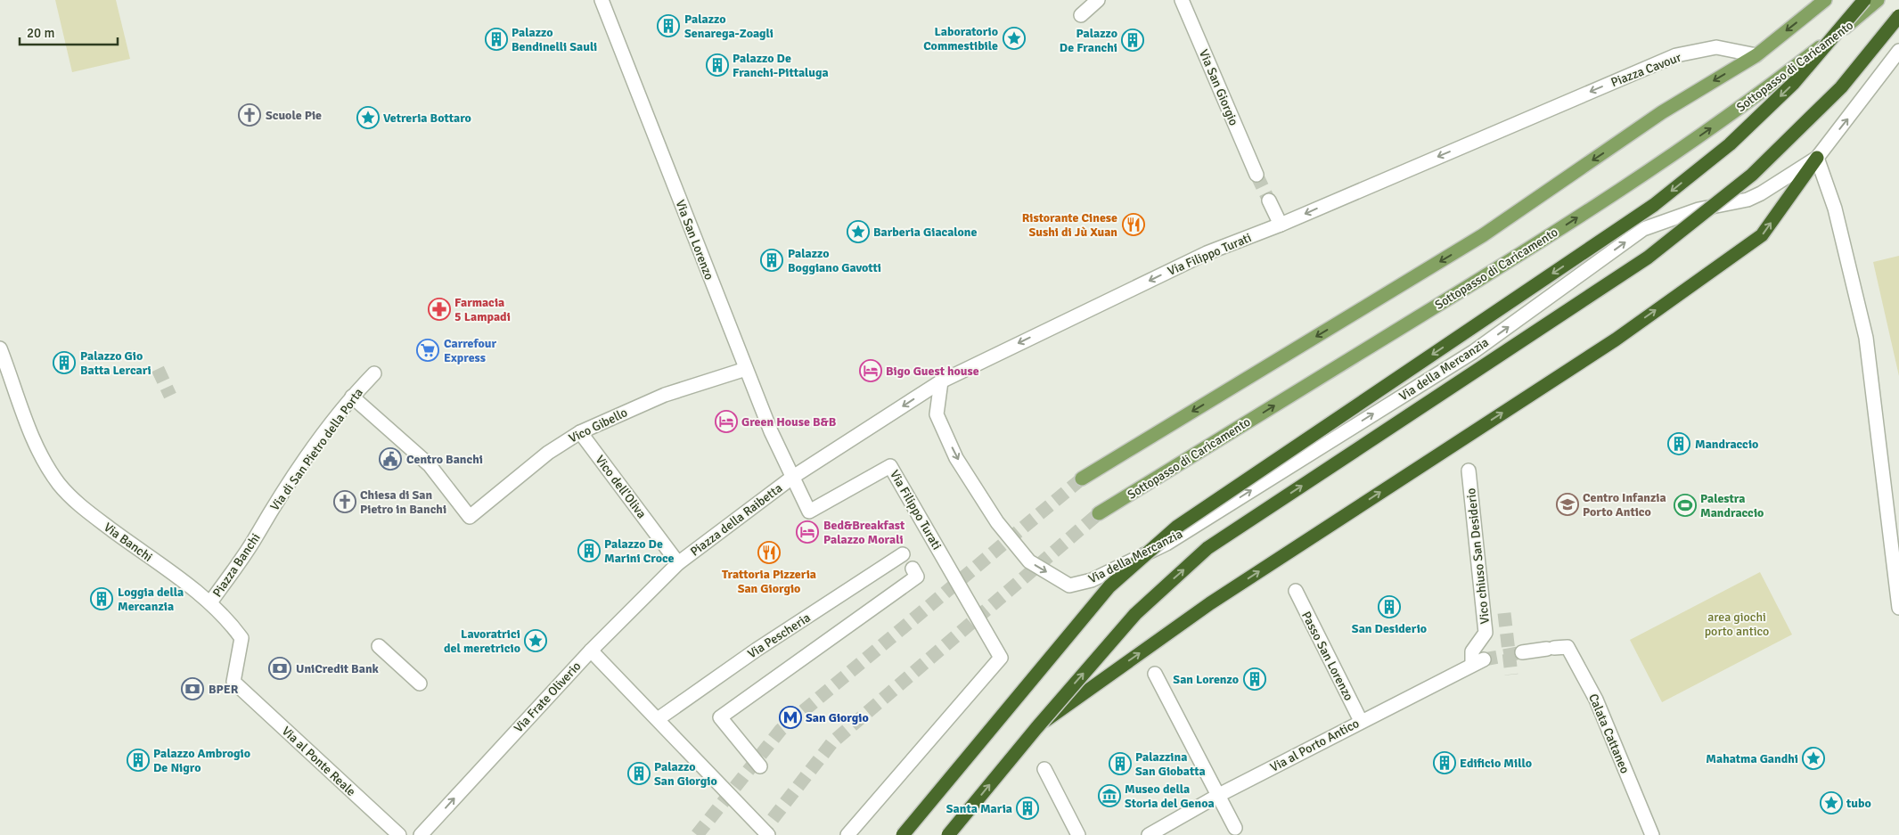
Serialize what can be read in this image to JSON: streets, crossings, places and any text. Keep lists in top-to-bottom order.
{
  "streets": {
    "main road": ["Sottopasso di Caricamento"],
    "street": [
      "Piazza Cavour",
      "Via San Giorgio",
      "Via San Lorenzo",
      "Via Filippo Turati",
      "Via della Mercanzia",
      "Vico Gibello",
      "Via di San Pietro della Porta",
      "Vico dell'Oliva",
      "Piazza della Raibetta",
      "Via Banchi",
      "Vico chiuso San Desiderio",
      "Piazza Banchi",
      "Via Pescheria",
      "Passo San Lorenzo",
      "Via Frate Oliverio",
      "Calata Cattaneo",
      "Via al Porto Antico",
      "Via al Ponte Reale"
    ]
  },
  "crossings": [
    ["Piazza Cavour", "Via Filippo Turati"],
    ["Via San Lorenzo", "Via Filippo Turati"],
    ["Via San Lorenzo", "Vico Gibello"],
    ["Via San Lorenzo", "Piazza della Raibetta"],
    ["Via Filippo Turati", "Via della Mercanzia"],
    ["Via Filippo Turati", "Piazza della Raibetta"],
    ["Vico Gibello", "Via di San Pietro della Porta"],
    ["Vico Gibello", "Vico dell'Oliva"],
    ["Via di San Pietro della Porta", "Piazza Banchi"],
    ["Vico dell'Oliva", "Piazza della Raibetta"],
    ["Vico dell'Oliva", "Via Frate Oliverio"],
    ["Piazza della Raibetta", "Via Frate Oliverio"],
    ["Via Banchi", "Piazza Banchi"],
    ["Vico chiuso San Desiderio", "Via al Porto Antico"],
    ["Piazza Banchi", "Via al Ponte Reale"],
    ["Passo San Lorenzo", "Via al Porto Antico"]
  ],
  "one_way": [
    "Piazza Cavour",
    "Via Filippo Turati",
    "Via della Mercanzia",
    "Via Frate Oliverio"
  ],
  "parks": ["area giochi porto antico"],
  "places": {
    "building": [
      "Palazzo Senarega-Zoagli",
      "Palazzo Bendinelli Sauli",
      "Palazzo De Franchi",
      "Palazzo De Franchi-Pittaluga",
      "Palazzo Boggiano Gavotti",
      "Palazzo Gio Batta Lercari",
      "Mandraccio",
      "Palazzo De Marini Croce",
      "Loggia della Mercanzia",
      "San Desiderio",
      "San Lorenzo",
      "Palazzo Ambrogio De Nigro",
      "Edificio Millo",
      "Palazzina San Giobatta",
      "Palazzo San Giorgio",
      "Santa Maria"
    ],
    "place": [
      "Laboratorio Commestibile",
      "Vetreria Bottaro",
      "Barberia Giacalone",
      "Lavoratrici del meretricio",
      "Mahatma Gandhi",
      "tubo"
    ],
    "church": ["Scuole Pie", "Chiesa di San Pietro in Banchi"],
    "restaurant": ["Ristorante Cinese Sushi di Jù Xuan", "Trattoria Pizzeria San Giorgio"],
    "pharmacy": ["Farmacia 5 Lampadi"],
    "supermarket": ["Carrefour Express"],
    "hotel": ["Bigo Guest house", "Green House B&B", "Bed&Breakfast Palazzo Morali"],
    "public building": ["Centro Banchi"],
    "school or university": ["Centro Infanzia Porto Antico"],
    "sports": ["Palestra Mandraccio"],
    "bank": ["UniCredit Bank", "BPER"],
    "metro station": ["San Giorgio"],
    "museum": ["Museo della Storia del Genoa"]
  },
  "scale_bar": "20 m"
}
